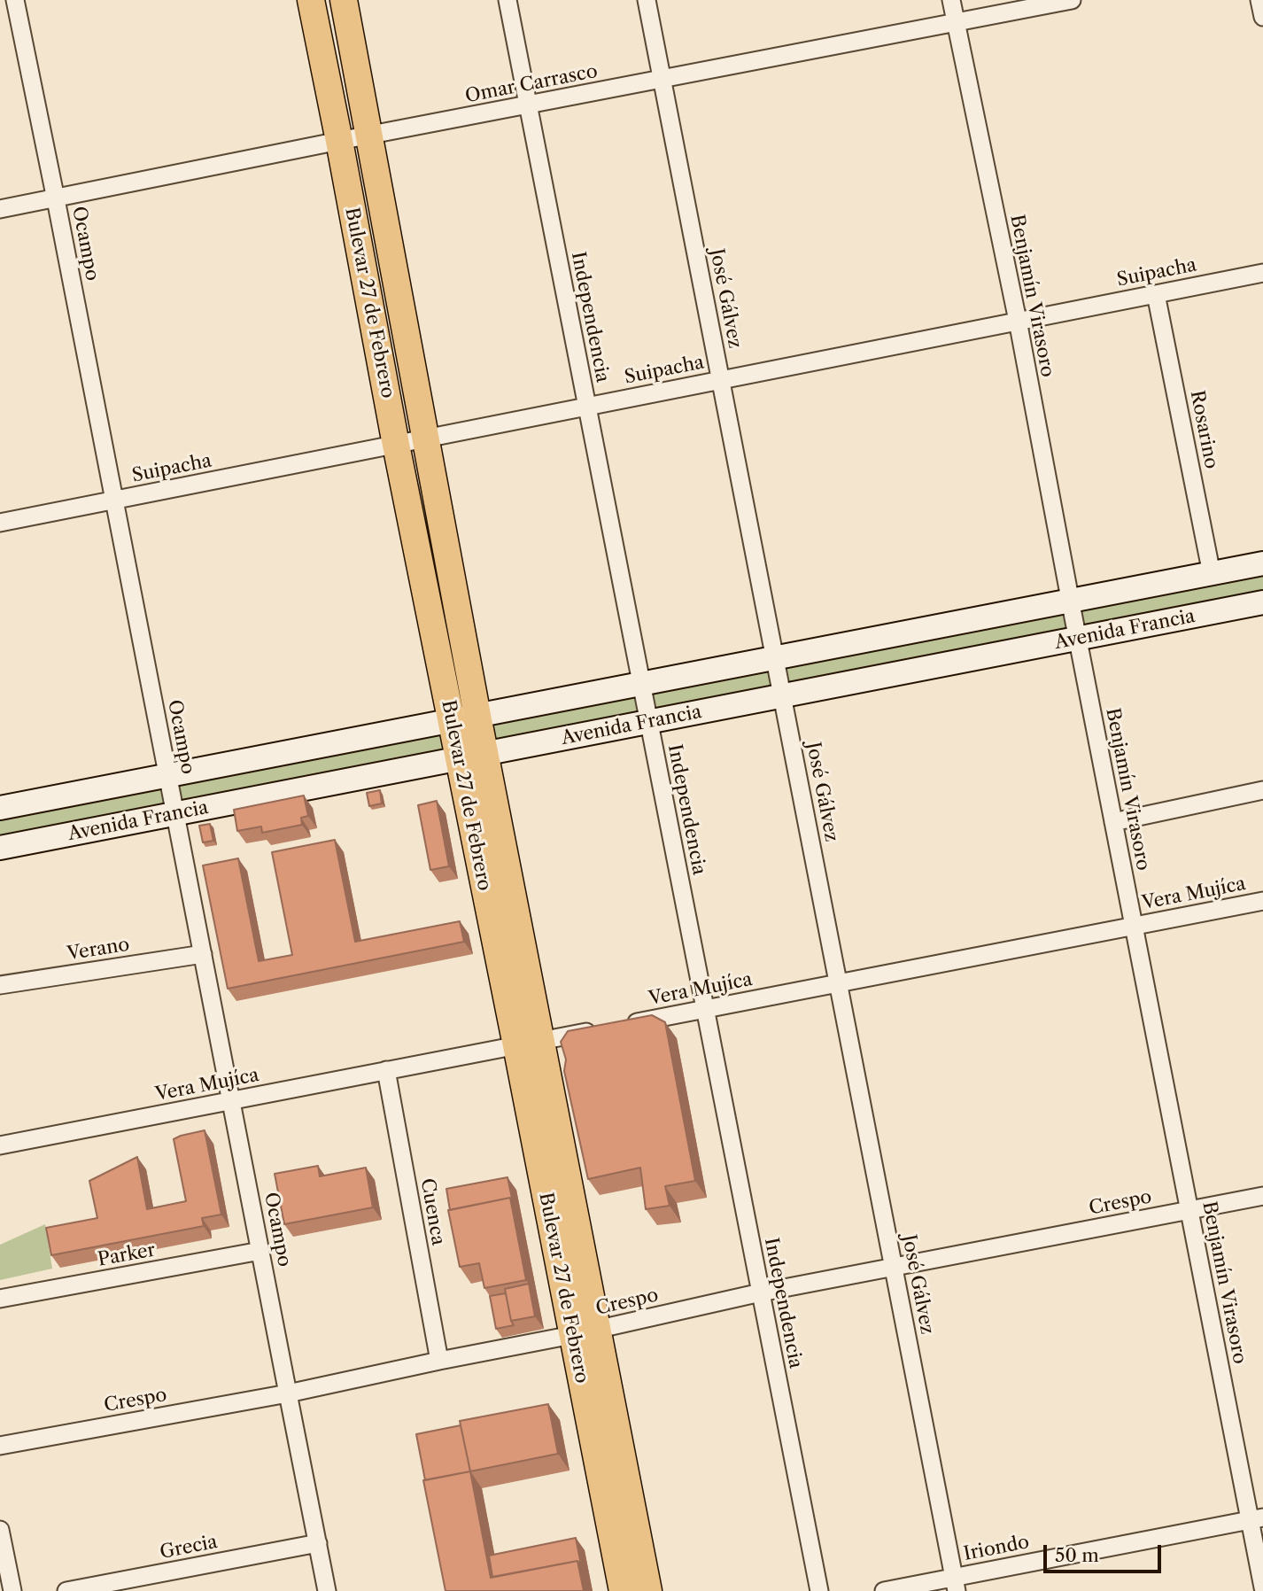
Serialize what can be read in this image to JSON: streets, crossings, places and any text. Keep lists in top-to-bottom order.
{
  "streets": {
    "main road": ["Bulevar 27 de Febrero", "Avenida Francia"],
    "street": [
      "Omar Carrasco",
      "Ocampo",
      "Suipacha",
      "Benjamín Virasoro",
      "José Gálvez",
      "Independencia",
      "Rosarino",
      "Vera Mujíca",
      "Verano",
      "Crespo",
      "Cuenca",
      "Parker",
      "Grecia",
      "Iriondo"
    ]
  },
  "crossings": [
    ["Omar Carrasco", "Ocampo"],
    ["Omar Carrasco", "Benjamín Virasoro"],
    ["Omar Carrasco", "José Gálvez"],
    ["Omar Carrasco", "Bulevar 27 de Febrero"],
    ["Omar Carrasco", "Independencia"],
    ["Ocampo", "Suipacha"],
    ["Ocampo", "Avenida Francia"],
    ["Ocampo", "Vera Mujíca"],
    ["Ocampo", "Verano"],
    ["Ocampo", "Crespo"],
    ["Ocampo", "Parker"],
    ["Ocampo", "Grecia"],
    ["Suipacha", "Benjamín Virasoro"],
    ["Suipacha", "José Gálvez"],
    ["Suipacha", "Bulevar 27 de Febrero"],
    ["Suipacha", "Independencia"],
    ["Suipacha", "Rosarino"],
    ["Benjamín Virasoro", "Avenida Francia"],
    ["Benjamín Virasoro", "Vera Mujíca"],
    ["Benjamín Virasoro", "Crespo"],
    ["Benjamín Virasoro", "Iriondo"],
    ["José Gálvez", "Avenida Francia"],
    ["José Gálvez", "Vera Mujíca"],
    ["José Gálvez", "Crespo"],
    ["José Gálvez", "Iriondo"],
    ["Bulevar 27 de Febrero", "Avenida Francia"],
    ["Bulevar 27 de Febrero", "Vera Mujíca"],
    ["Bulevar 27 de Febrero", "Crespo"],
    ["Independencia", "Avenida Francia"],
    ["Independencia", "Vera Mujíca"],
    ["Independencia", "Crespo"],
    ["Rosarino", "Avenida Francia"],
    ["Vera Mujíca", "Cuenca"],
    ["Crespo", "Cuenca"]
  ],
  "scale_bar": "50 m"
}
